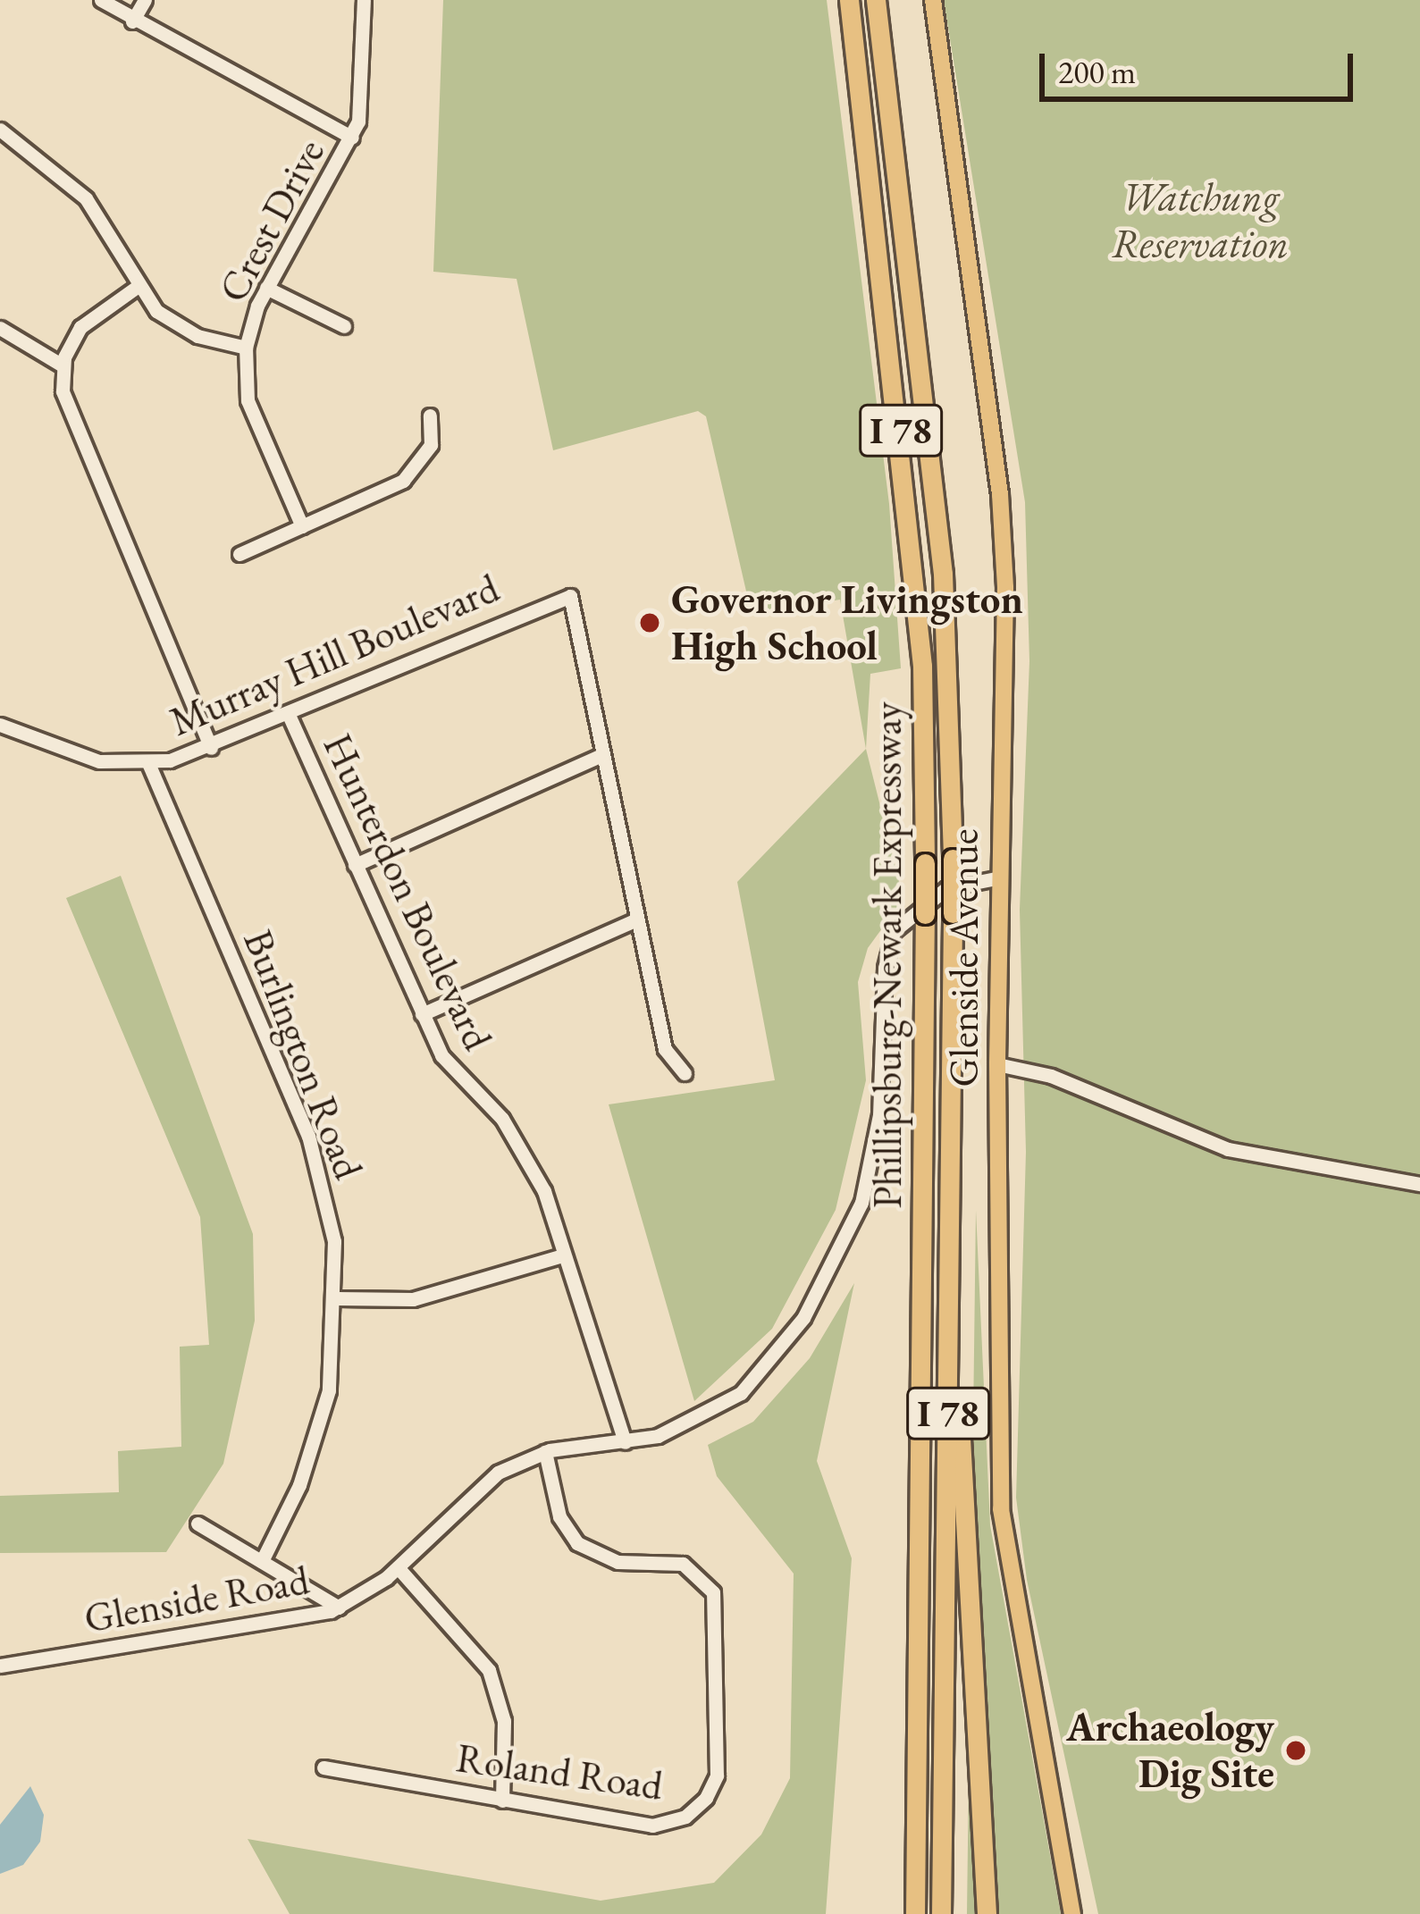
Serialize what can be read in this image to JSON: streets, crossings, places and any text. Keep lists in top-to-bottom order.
{
  "streets": {
    "highway": ["I 78", "Phillipsburg-Newark Expressway"],
    "main road": ["Glenside Avenue"],
    "street": [
      "Crest Drive",
      "Murray Hill Boulevard",
      "Hunterdon Boulevard",
      "Burlington Road",
      "Glenside Road",
      "Roland Road"
    ]
  },
  "crossings": [
    ["Murray Hill Boulevard", "Hunterdon Boulevard"],
    ["Murray Hill Boulevard", "Burlington Road"],
    ["Hunterdon Boulevard", "Glenside Road"],
    ["Glenside Avenue", "Glenside Road"],
    ["Glenside Road", "Roland Road"]
  ],
  "parks": ["Watchung Reservation"],
  "places": ["Governor Livingston High School", "Archaeology Dig Site"],
  "scale_bar": "200 m"
}
